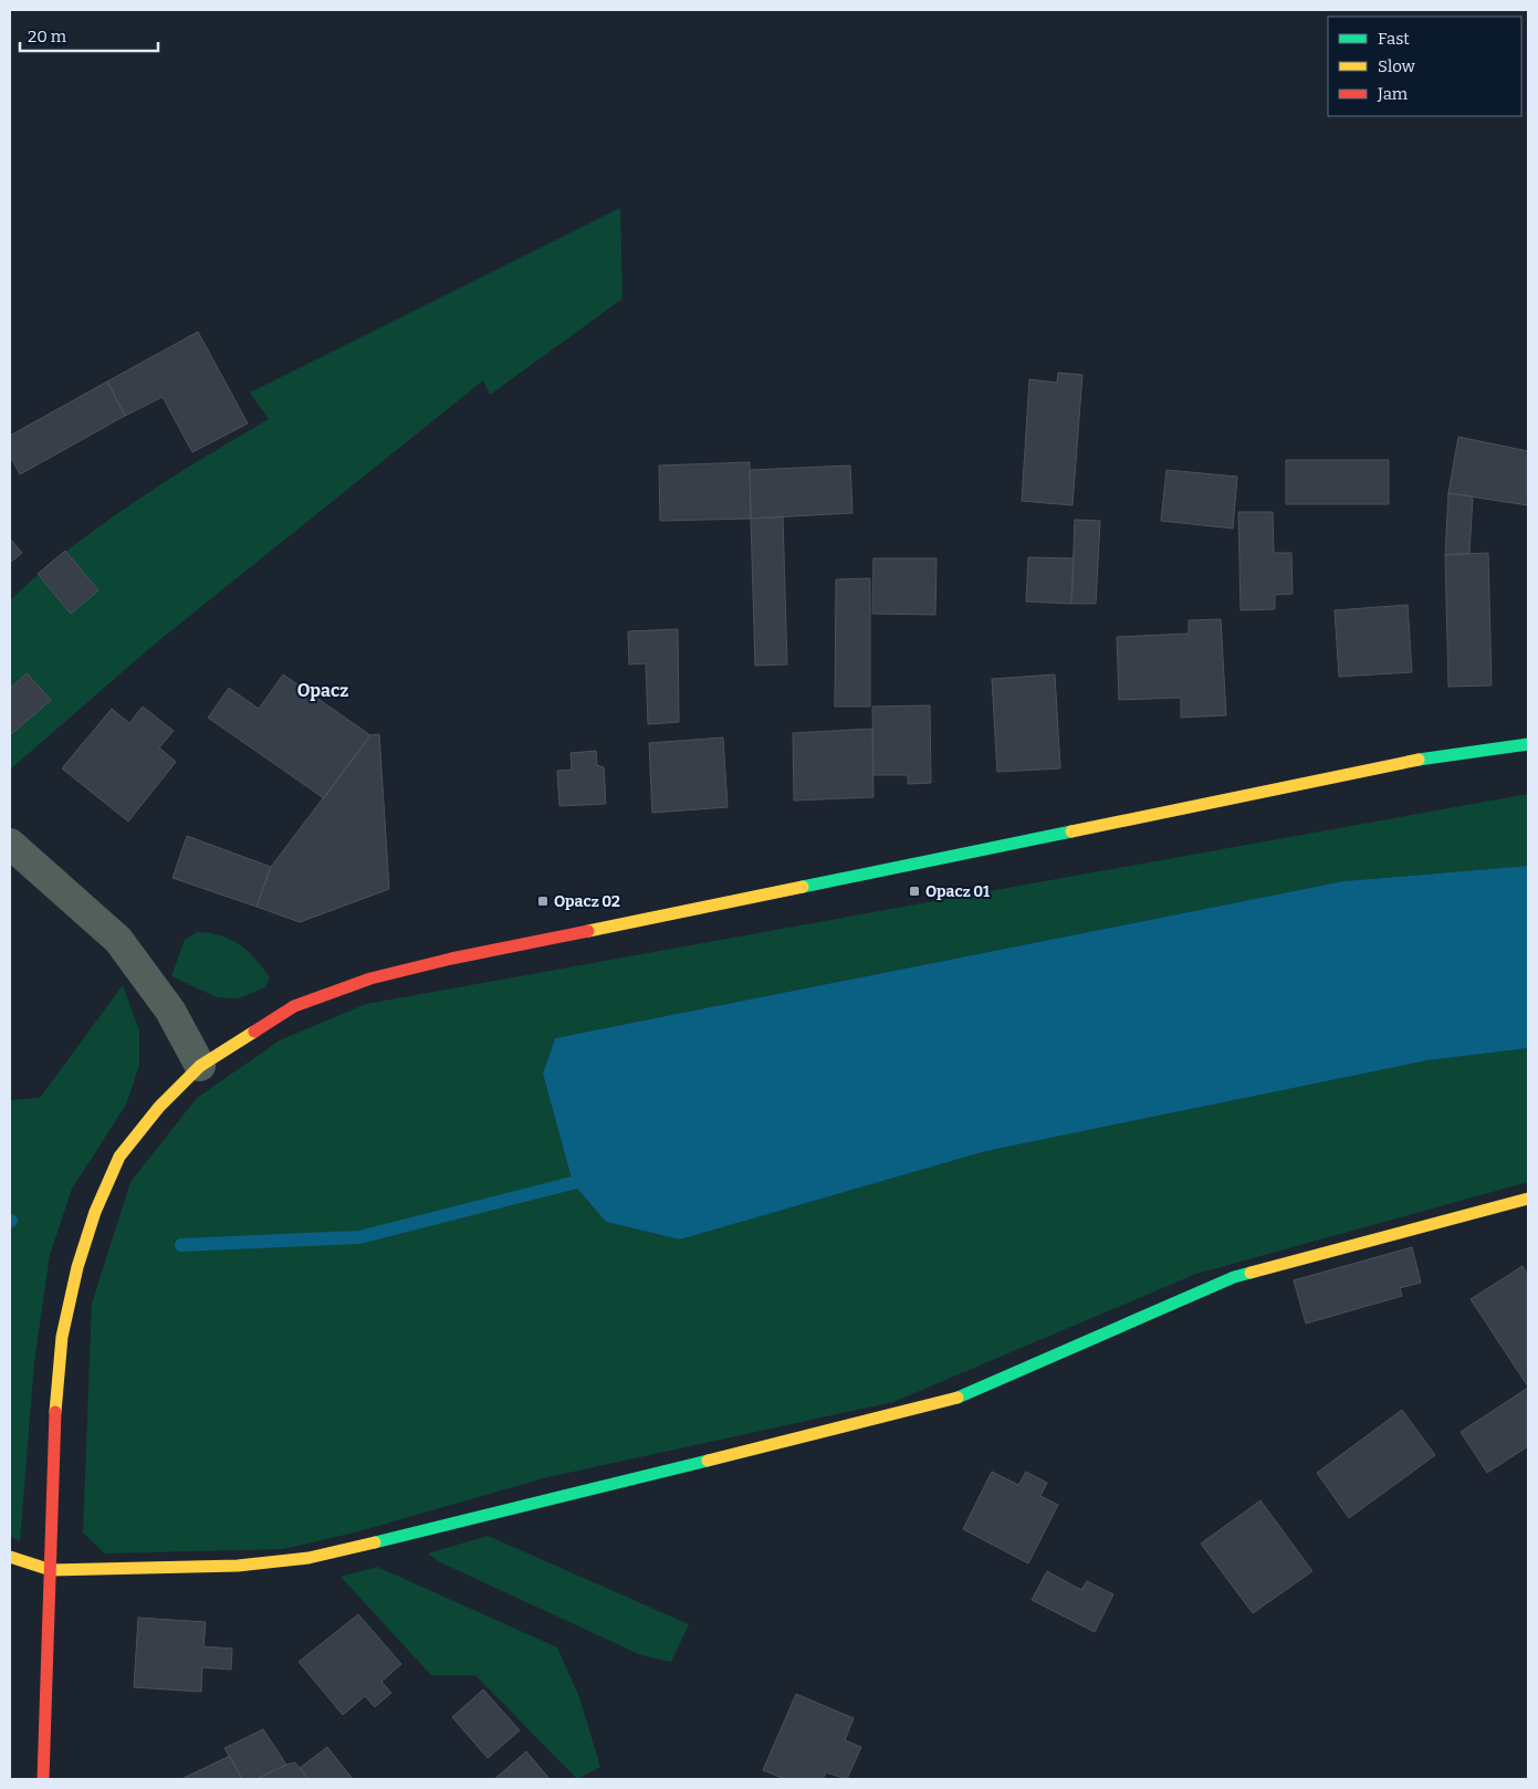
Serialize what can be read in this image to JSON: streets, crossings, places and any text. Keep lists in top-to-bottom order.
{
  "districts": ["Opacz"],
  "places": {
    "transit": ["Opacz 01", "Opacz 02"]
  },
  "legend": ["Fast", "Slow", "Jam"],
  "scale_bar": "20 m"
}
